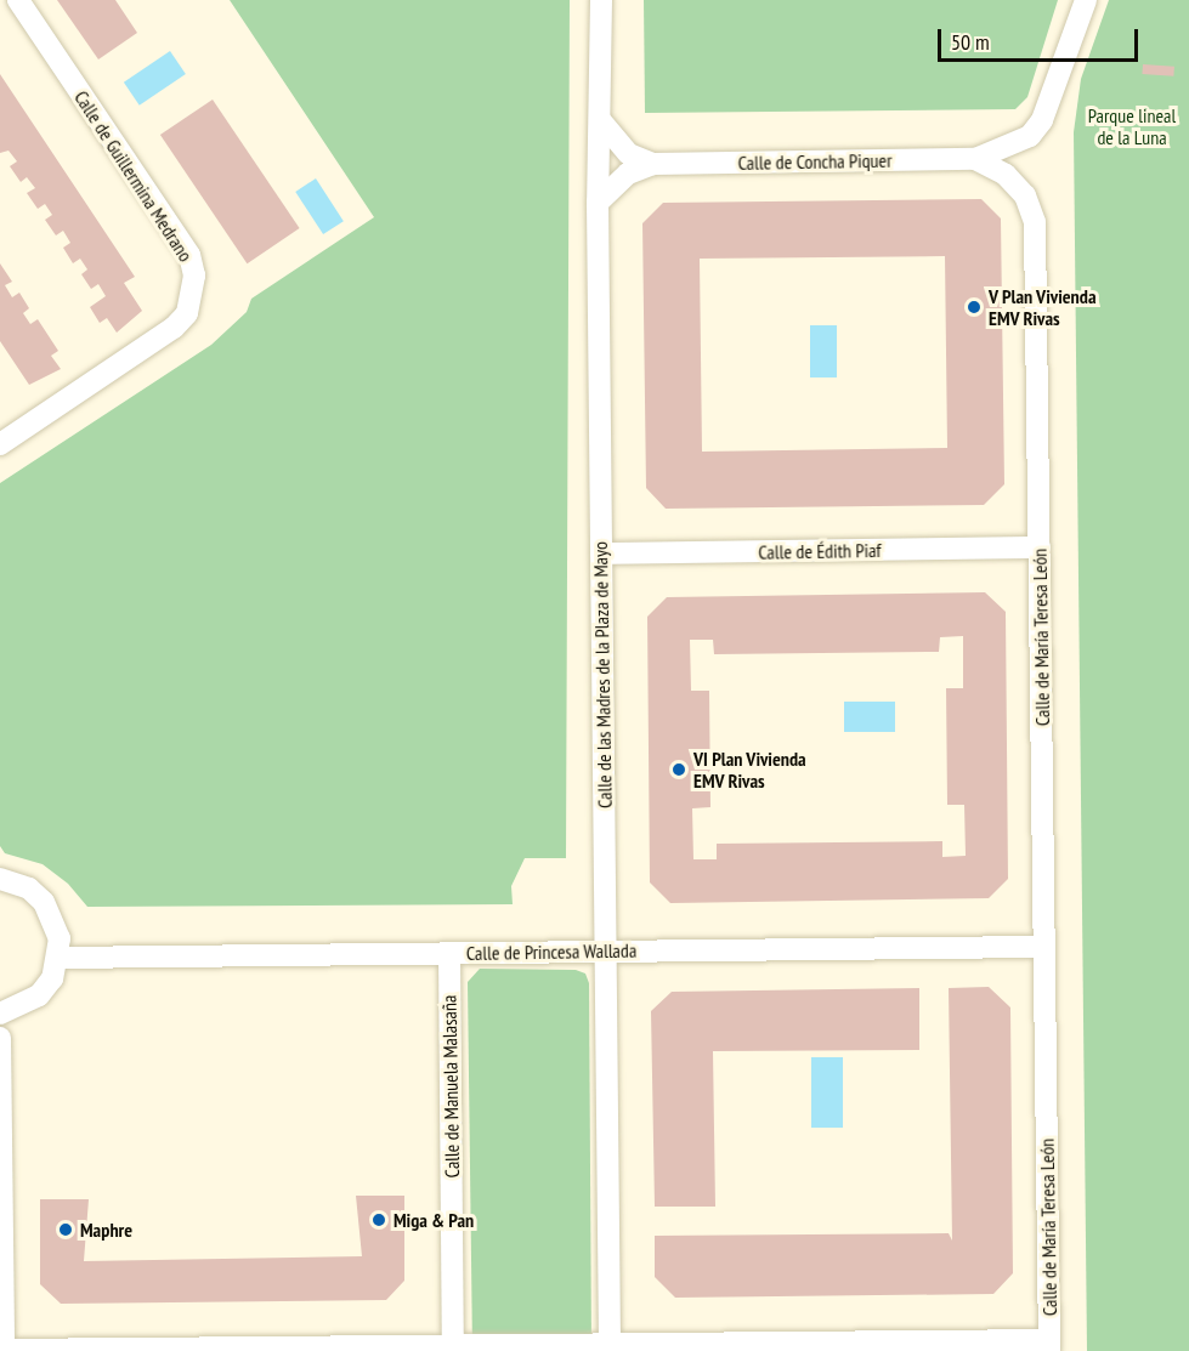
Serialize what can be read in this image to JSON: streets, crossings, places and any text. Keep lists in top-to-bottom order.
{
  "streets": {
    "street": [
      "Calle de Concha Piquer",
      "Calle de Guillermina Medrano",
      "Calle de Édith Piaf",
      "Calle de María Teresa León",
      "Calle de las Madres de la Plaza de Mayo",
      "Calle de Princesa Wallada",
      "Calle de Manuela Malasaña"
    ]
  },
  "crossings": [
    ["Calle de Concha Piquer", "Calle de María Teresa León"],
    ["Calle de Concha Piquer", "Calle de las Madres de la Plaza de Mayo"],
    ["Calle de Édith Piaf", "Calle de María Teresa León"],
    ["Calle de Édith Piaf", "Calle de las Madres de la Plaza de Mayo"],
    ["Calle de María Teresa León", "Calle de Princesa Wallada"],
    ["Calle de las Madres de la Plaza de Mayo", "Calle de Princesa Wallada"],
    ["Calle de Princesa Wallada", "Calle de Manuela Malasaña"]
  ],
  "parks": ["Parque lineal de la Luna"],
  "places": [
    "V Plan Vivienda EMV Rivas",
    "VI Plan Vivienda EMV Rivas",
    "Miga & Pan",
    "Maphre"
  ],
  "scale_bar": "50 m"
}
